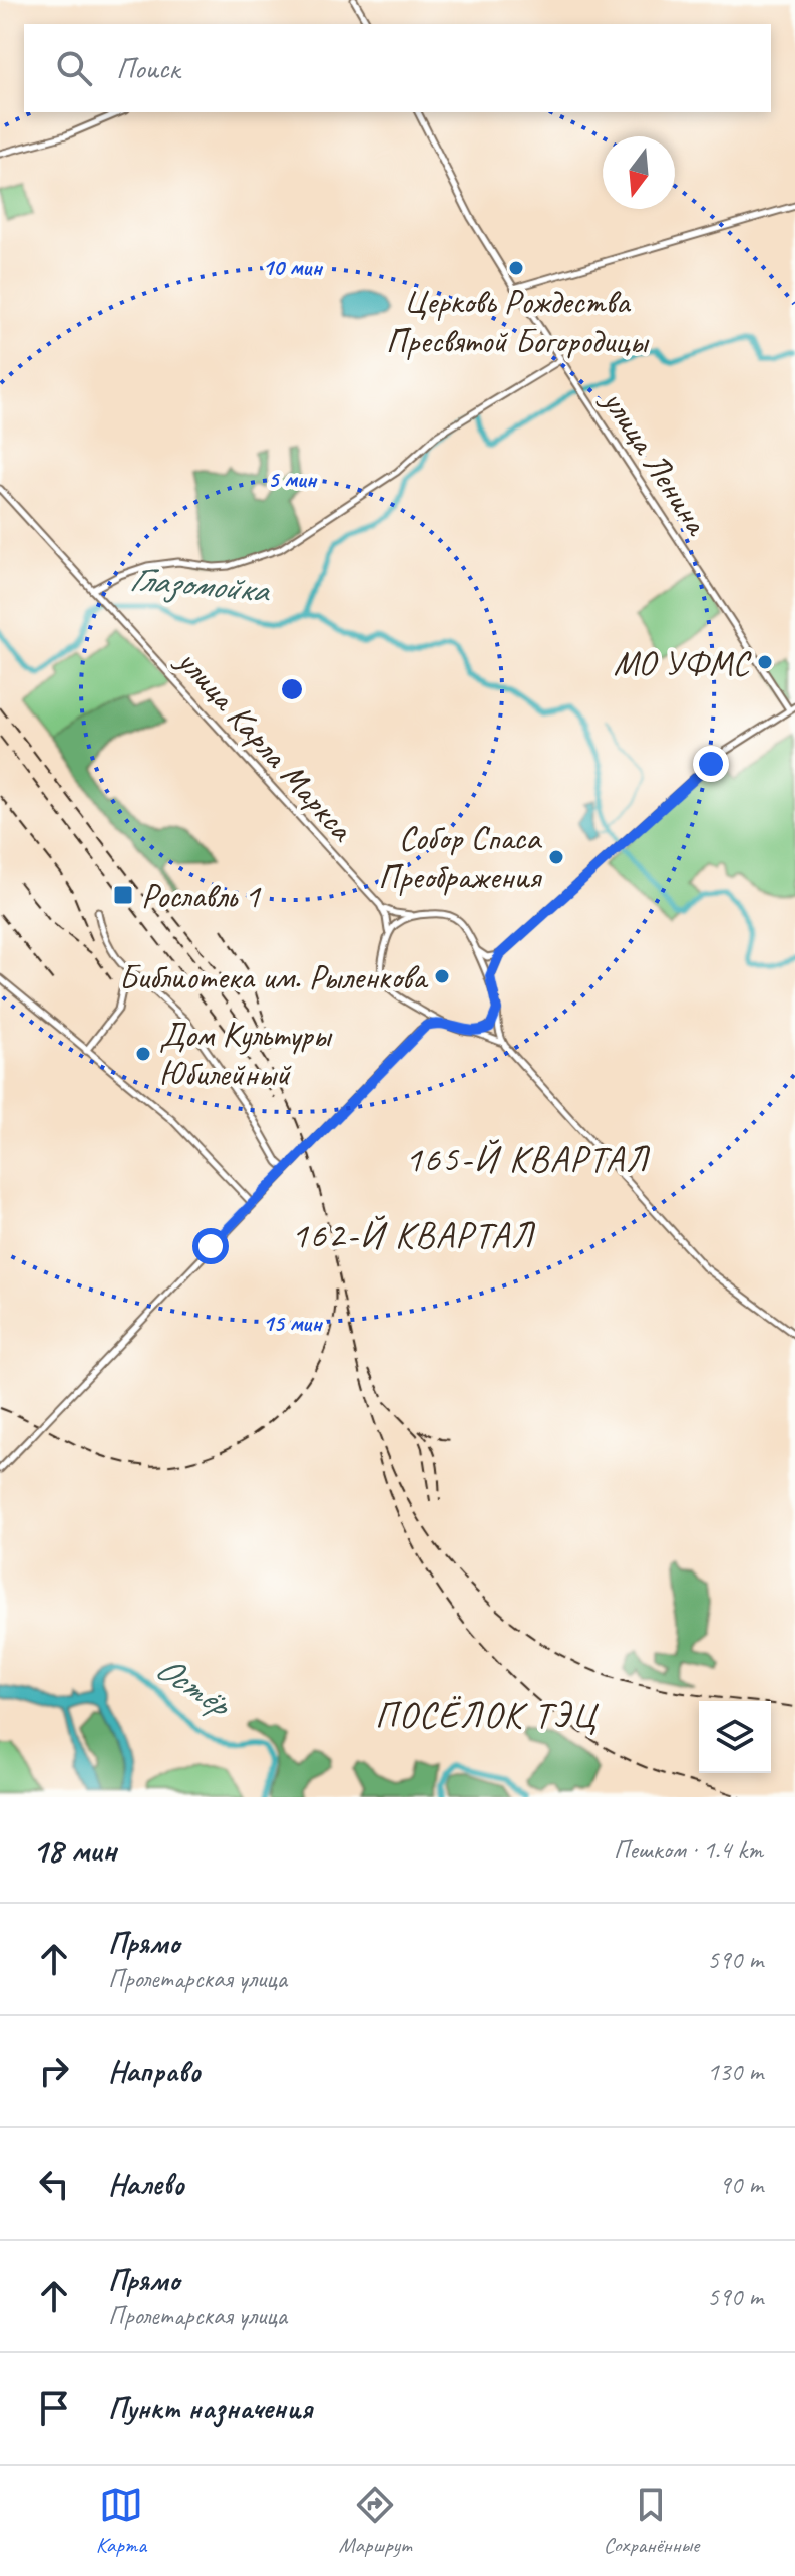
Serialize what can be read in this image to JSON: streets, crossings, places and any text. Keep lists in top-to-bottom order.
{
  "streets": {
    "main road": ["улица Ленина", "улица Карла Маркса"]
  },
  "districts": ["165-Й КВАРТАЛ", "162-Й КВАРТАЛ", "ПОСЁЛОК ТЭЦ"],
  "water": ["Глазомойка", "Остёр"],
  "places": {
    "other": [
      "Церковь Рождества Пресвятой Богородицы",
      "МО УФМС",
      "Собор Спаса Преображения",
      "Библиотека им. Рыленкова",
      "Дом Культуры Юбилейный"
    ],
    "transit": ["Рославль 1"]
  },
  "north": "bottom",
  "page": {
    "search": "Поиск",
    "heading": ["18 мин", "Пешком · 1.4 km"],
    "list": [
      ["Прямо", "Пролетарская улица", "590 m"],
      ["Направо", "130 m"],
      ["Налево", "90 m"],
      ["Прямо", "Пролетарская улица", "590 m"],
      "Пункт назначения"
    ],
    "nav": ["Карта", "Маршрут", "Сохранённые"]
  },
  "rings": ["10 мин", "5 мин", "15 мин"]
}
